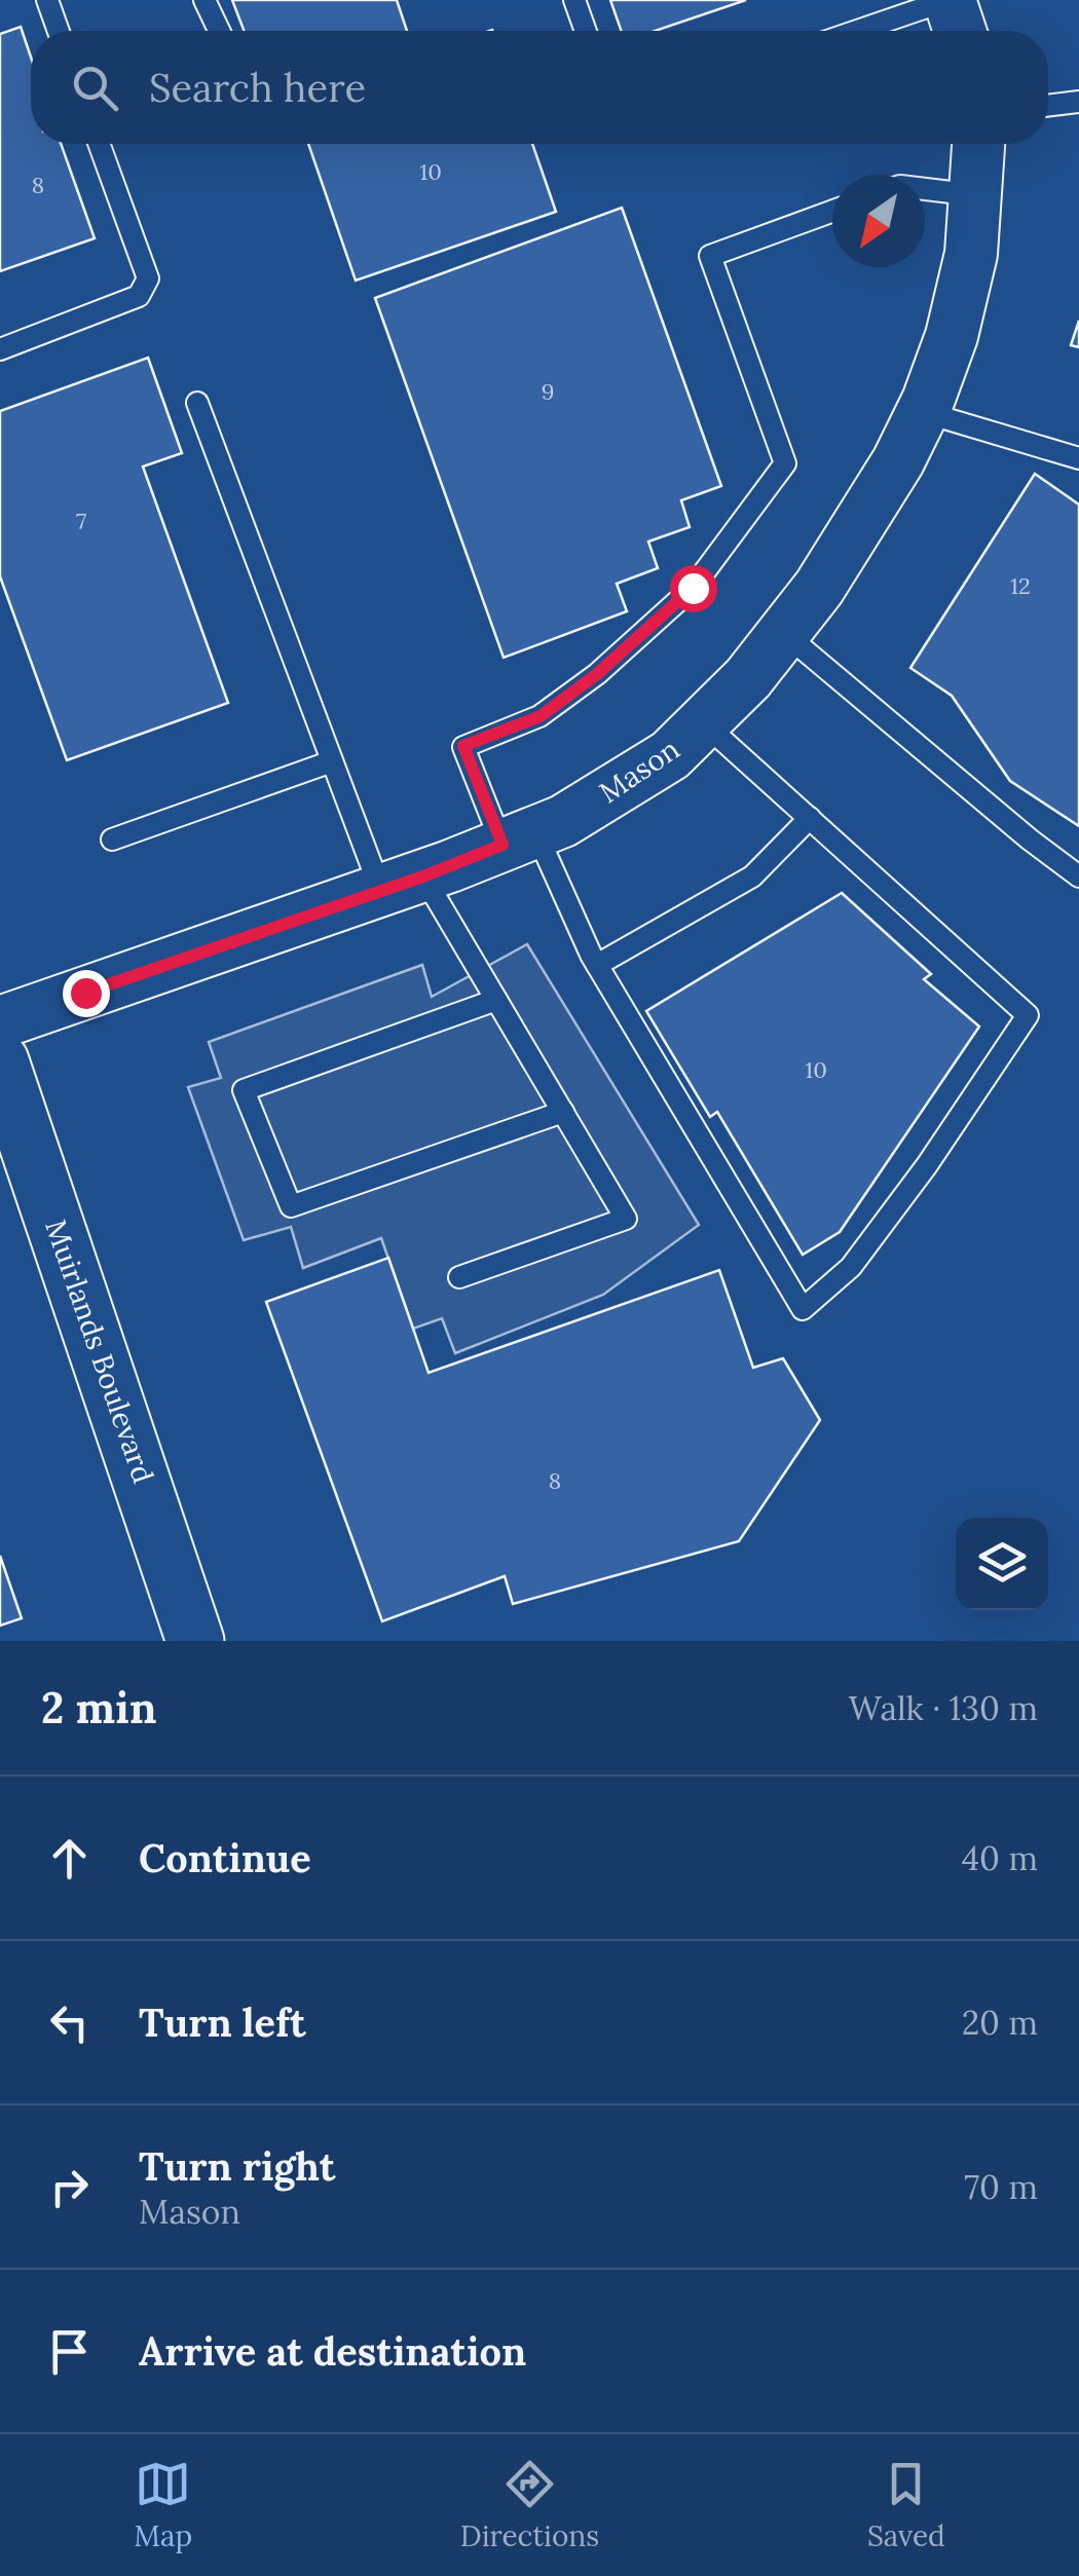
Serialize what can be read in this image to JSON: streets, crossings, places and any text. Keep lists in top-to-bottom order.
{
  "streets": {
    "main road": ["Muirlands Boulevard"],
    "street": ["Mason"]
  },
  "house_numbers": [
    "10",
    "8",
    "9",
    "7",
    "12",
    "10",
    "8"
  ],
  "north": "bottom left",
  "page": {
    "search": "Search here",
    "heading": ["2 min", "Walk · 130 m"],
    "list": [
      ["Continue", "40 m"],
      ["Turn left", "20 m"],
      ["Turn right", "Mason", "70 m"],
      "Arrive at destination"
    ],
    "nav": ["Map", "Directions", "Saved"]
  }
}
